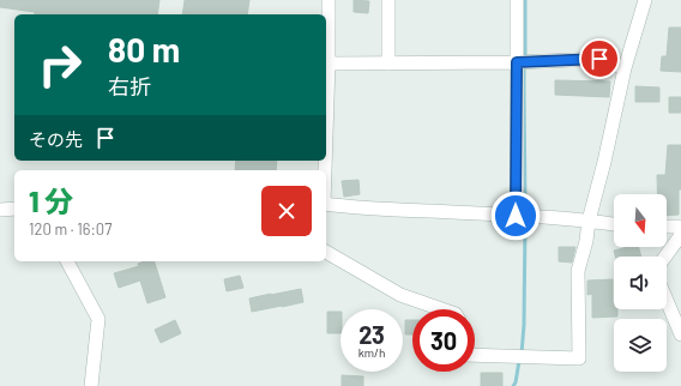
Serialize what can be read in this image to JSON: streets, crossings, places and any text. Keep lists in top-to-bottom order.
{
  "north": "bottom",
  "page": {
    "turn": ["80 m", "右折"],
    "then": "その先",
    "heading": ["1 分", "120 m · 16:07"],
    "speed": "23 km/h",
    "limit": "30"
  }
}
